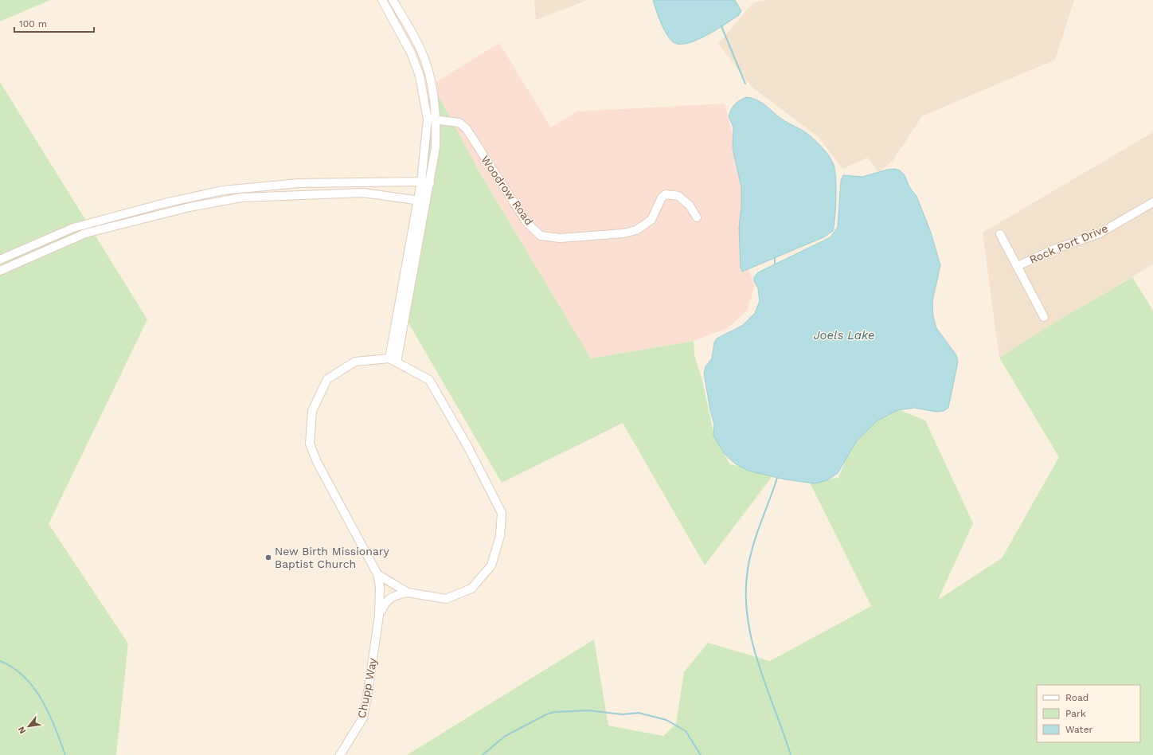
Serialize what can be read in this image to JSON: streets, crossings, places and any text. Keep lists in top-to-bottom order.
{
  "streets": {
    "street": ["Woodrow Road", "Rock Port Drive", "Chupp Way"]
  },
  "water": ["Joels Lake"],
  "places": ["New Birth Missionary Baptist Church"],
  "legend": ["Road", "Park", "Water"],
  "scale_bar": "100 m",
  "north": "bottom left"
}
